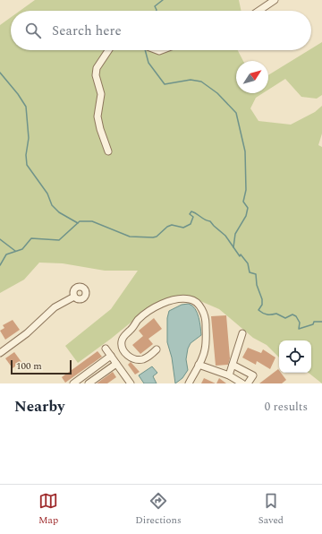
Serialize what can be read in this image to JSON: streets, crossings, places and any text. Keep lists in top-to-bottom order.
{
  "scale_bar": "100 m",
  "north": "top right",
  "page": {
    "search": "Search here",
    "scale": "100 m",
    "heading": ["Nearby", "0 results"],
    "nav": ["Map", "Directions", "Saved"]
  }
}
